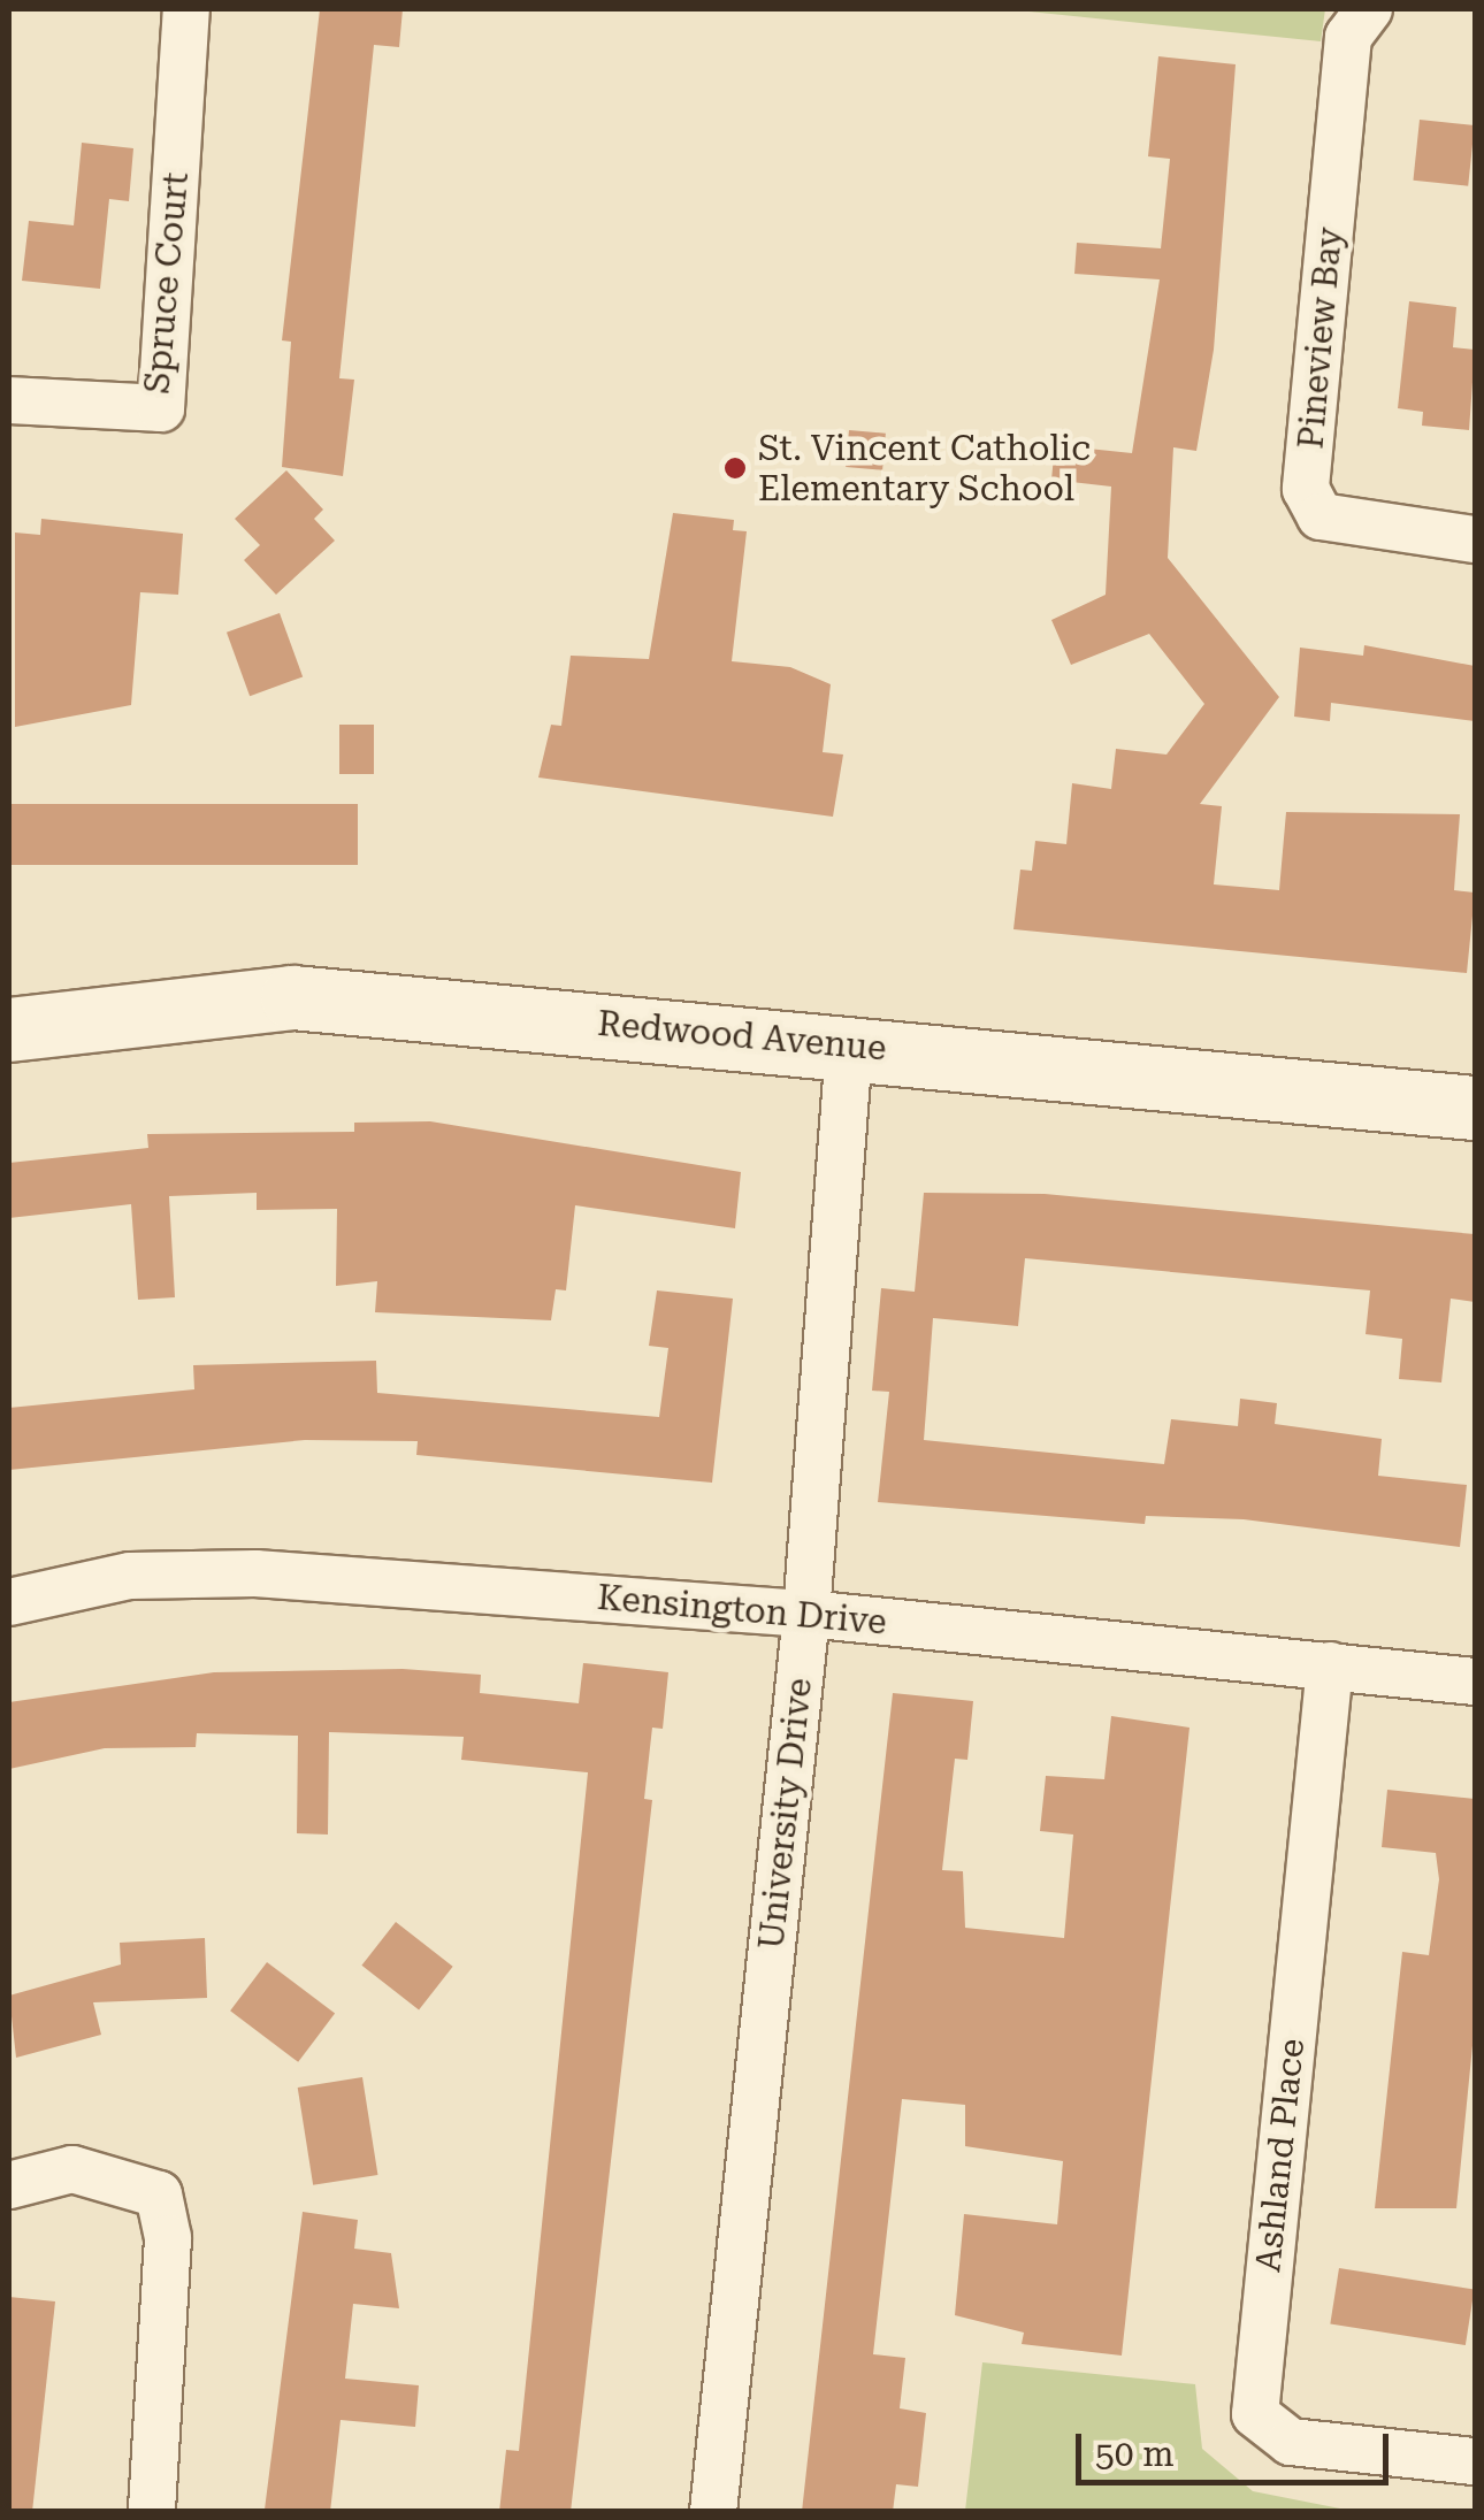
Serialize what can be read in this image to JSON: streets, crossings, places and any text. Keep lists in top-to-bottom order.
{
  "streets": {
    "street": [
      "Spruce Court",
      "Pineview Bay",
      "Redwood Avenue",
      "Kensington Drive",
      "University Drive",
      "Ashland Place"
    ]
  },
  "crossings": [
    ["Redwood Avenue", "University Drive"],
    ["Kensington Drive", "University Drive"],
    ["Kensington Drive", "Ashland Place"]
  ],
  "places": ["St. Vincent Catholic Elementary School"],
  "scale_bar": "50 m"
}
